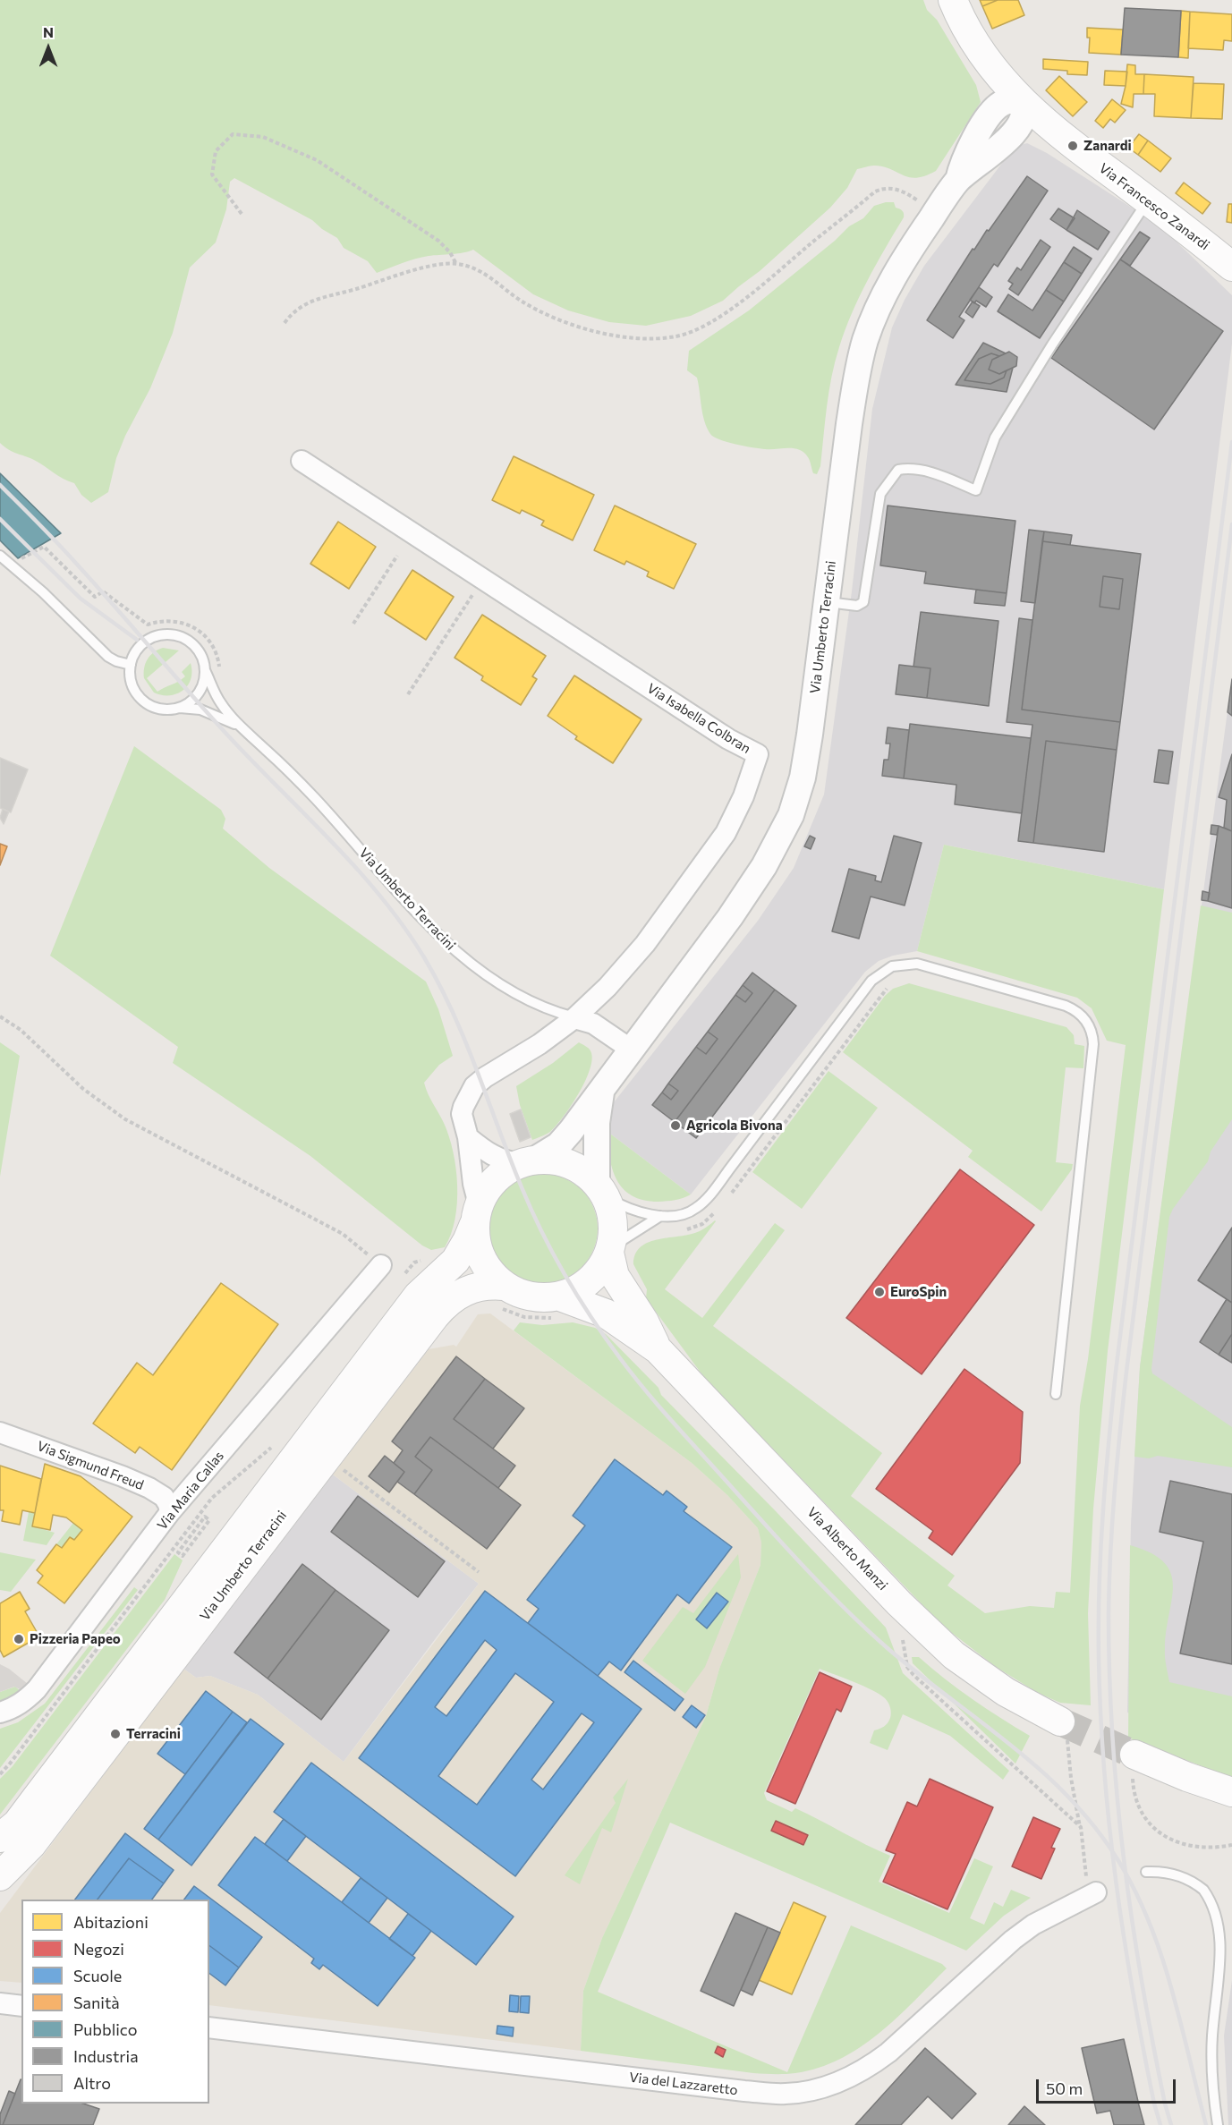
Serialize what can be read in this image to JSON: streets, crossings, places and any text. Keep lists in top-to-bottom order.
{
  "streets": {
    "main road": ["Via Francesco Zanardi", "Via Umberto Terracini", "Via Alberto Manzi"],
    "street": [
      "Via Isabella Colbran",
      "Via Sigmund Freud",
      "Via Maria Callas",
      "Via del Lazzaretto"
    ]
  },
  "crossings": [
    ["Via Francesco Zanardi", "Via Umberto Terracini"],
    ["Via Umberto Terracini", "Via Isabella Colbran"],
    ["Via Umberto Terracini", "Via Alberto Manzi"],
    ["Via Isabella Colbran", "Via Alberto Manzi"],
    ["Via Sigmund Freud", "Via Maria Callas"]
  ],
  "places": [
    "Zanardi",
    "Agricola Bivona",
    "EuroSpin",
    "Pizzeria Papeo",
    "Terracini"
  ],
  "legend": [
    "Abitazioni",
    "Negozi",
    "Scuole",
    "Sanità",
    "Pubblico",
    "Industria",
    "Altro"
  ],
  "scale_bar": "50 m",
  "north": "top"
}
